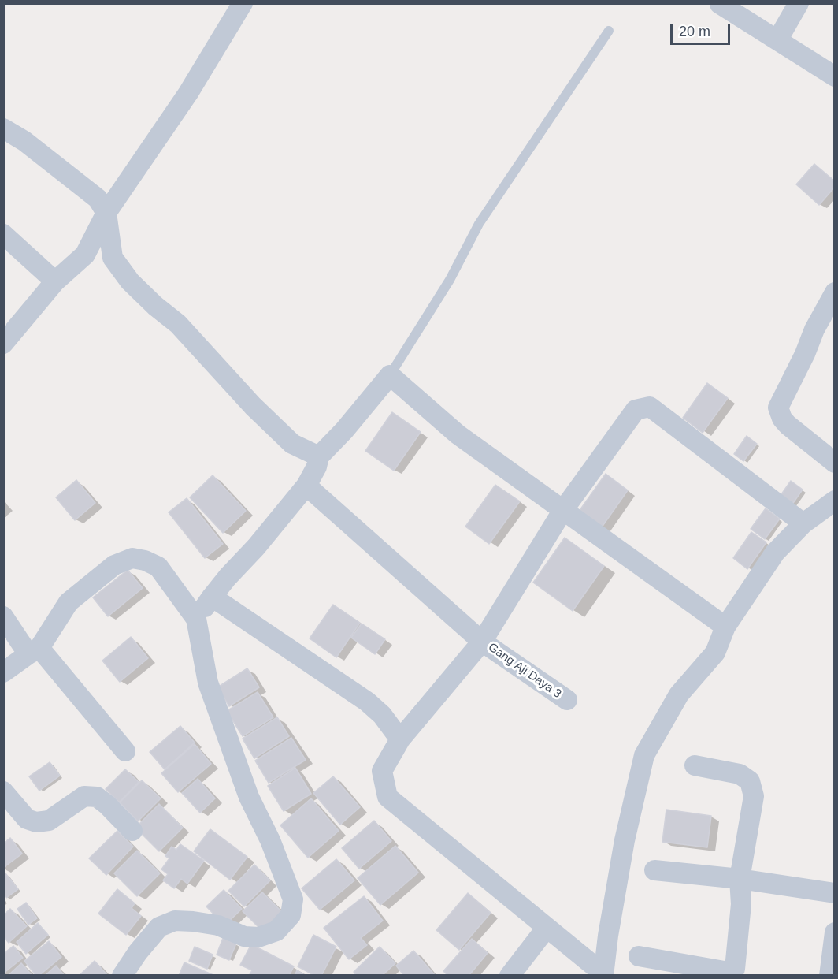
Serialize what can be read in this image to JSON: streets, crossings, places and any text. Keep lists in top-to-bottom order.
{
  "streets": {
    "street": ["Gang Aji Daya 3"]
  },
  "scale_bar": "20 m"
}
